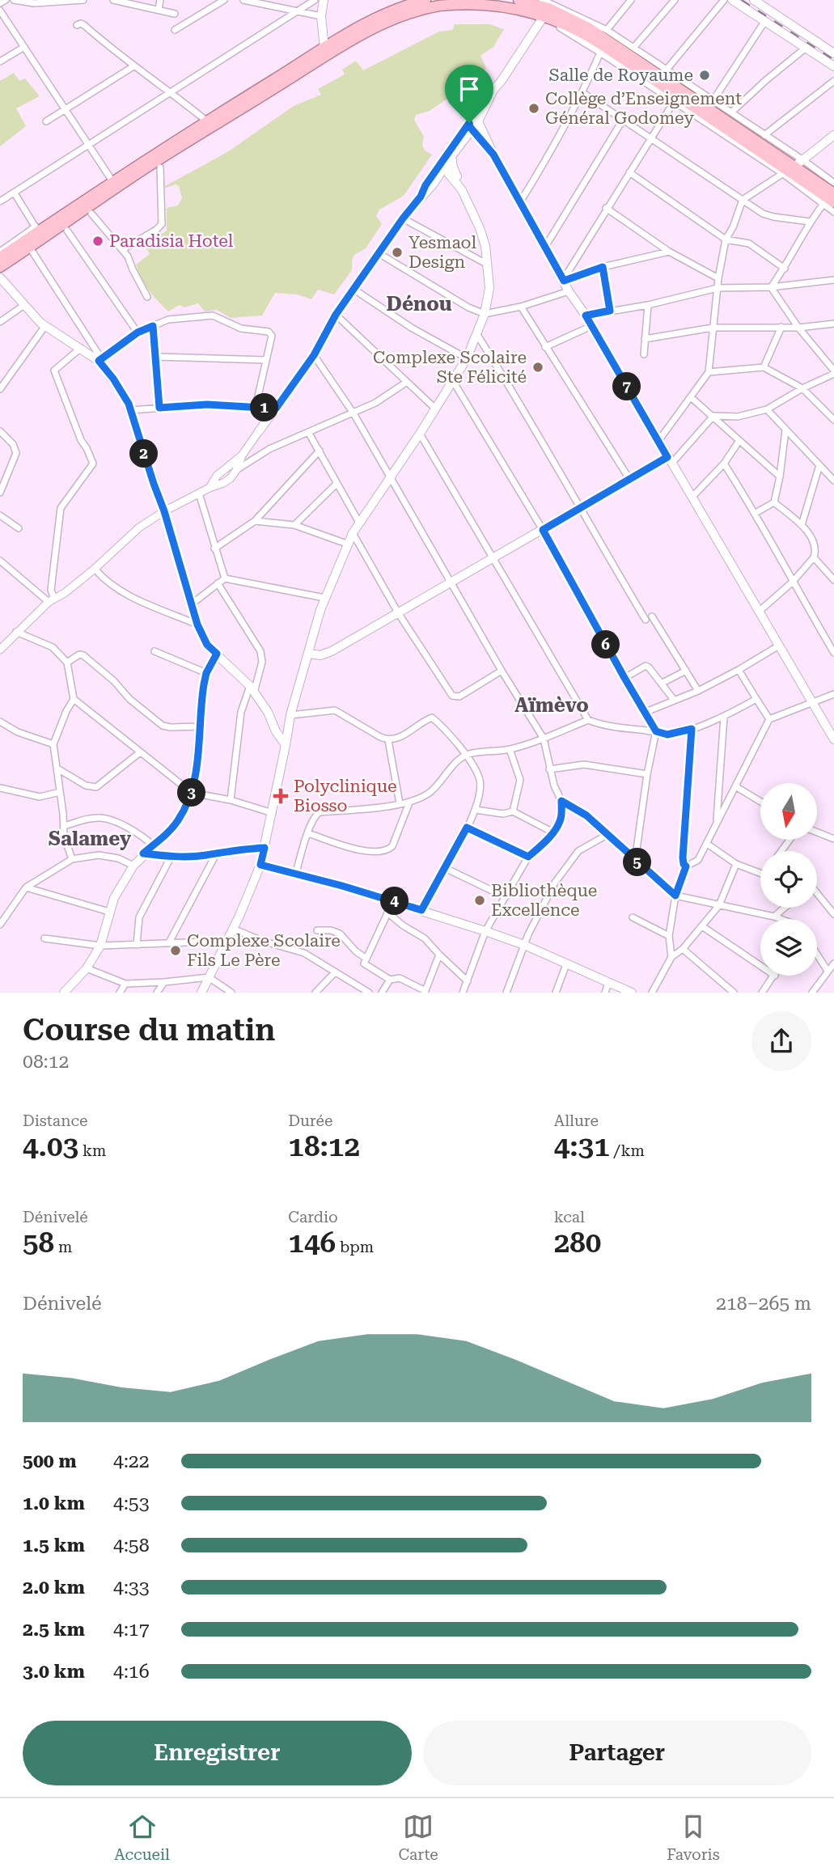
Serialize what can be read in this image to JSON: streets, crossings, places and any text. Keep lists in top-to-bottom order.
{
  "districts": ["Dénou", "Aïmèvo", "Salamey"],
  "places": {
    "other": [
      "Salle de Royaume",
      "Collège d’Enseignement Général Godomey",
      "Paradisia Hotel",
      "Yesmaol Design",
      "Complexe Scolaire Ste Félicité",
      "Bibliothèque Excellence",
      "Complexe Scolaire Fils Le Père"
    ],
    "health": ["Polyclinique Biosso"]
  },
  "north": "bottom",
  "page": {
    "pins": [
      "7",
      "1",
      "2",
      "6",
      "3",
      "5",
      "4"
    ],
    "heading": ["Course du matin", "08:12"],
    "stats": [
      ["Distance", "4.03 km"],
      ["Durée", "18:12"],
      ["Allure", "4:31 /km"],
      ["Dénivelé", "58 m"],
      ["Cardio", "146 bpm"],
      ["kcal", "280"]
    ],
    "chart": ["Dénivelé", "218–265 m"],
    "list": [
      {
        "name": "500 m",
        "note": "4:22"
      },
      {
        "name": "1.0 km",
        "note": "4:53"
      },
      {
        "name": "1.5 km",
        "note": "4:58"
      },
      {
        "name": "2.0 km",
        "note": "4:33"
      },
      {
        "name": "2.5 km",
        "note": "4:17"
      },
      {
        "name": "3.0 km",
        "note": "4:16"
      }
    ],
    "buttons": ["Enregistrer", "Partager"],
    "tabs": ["Accueil", "Carte", "Favoris"]
  }
}
